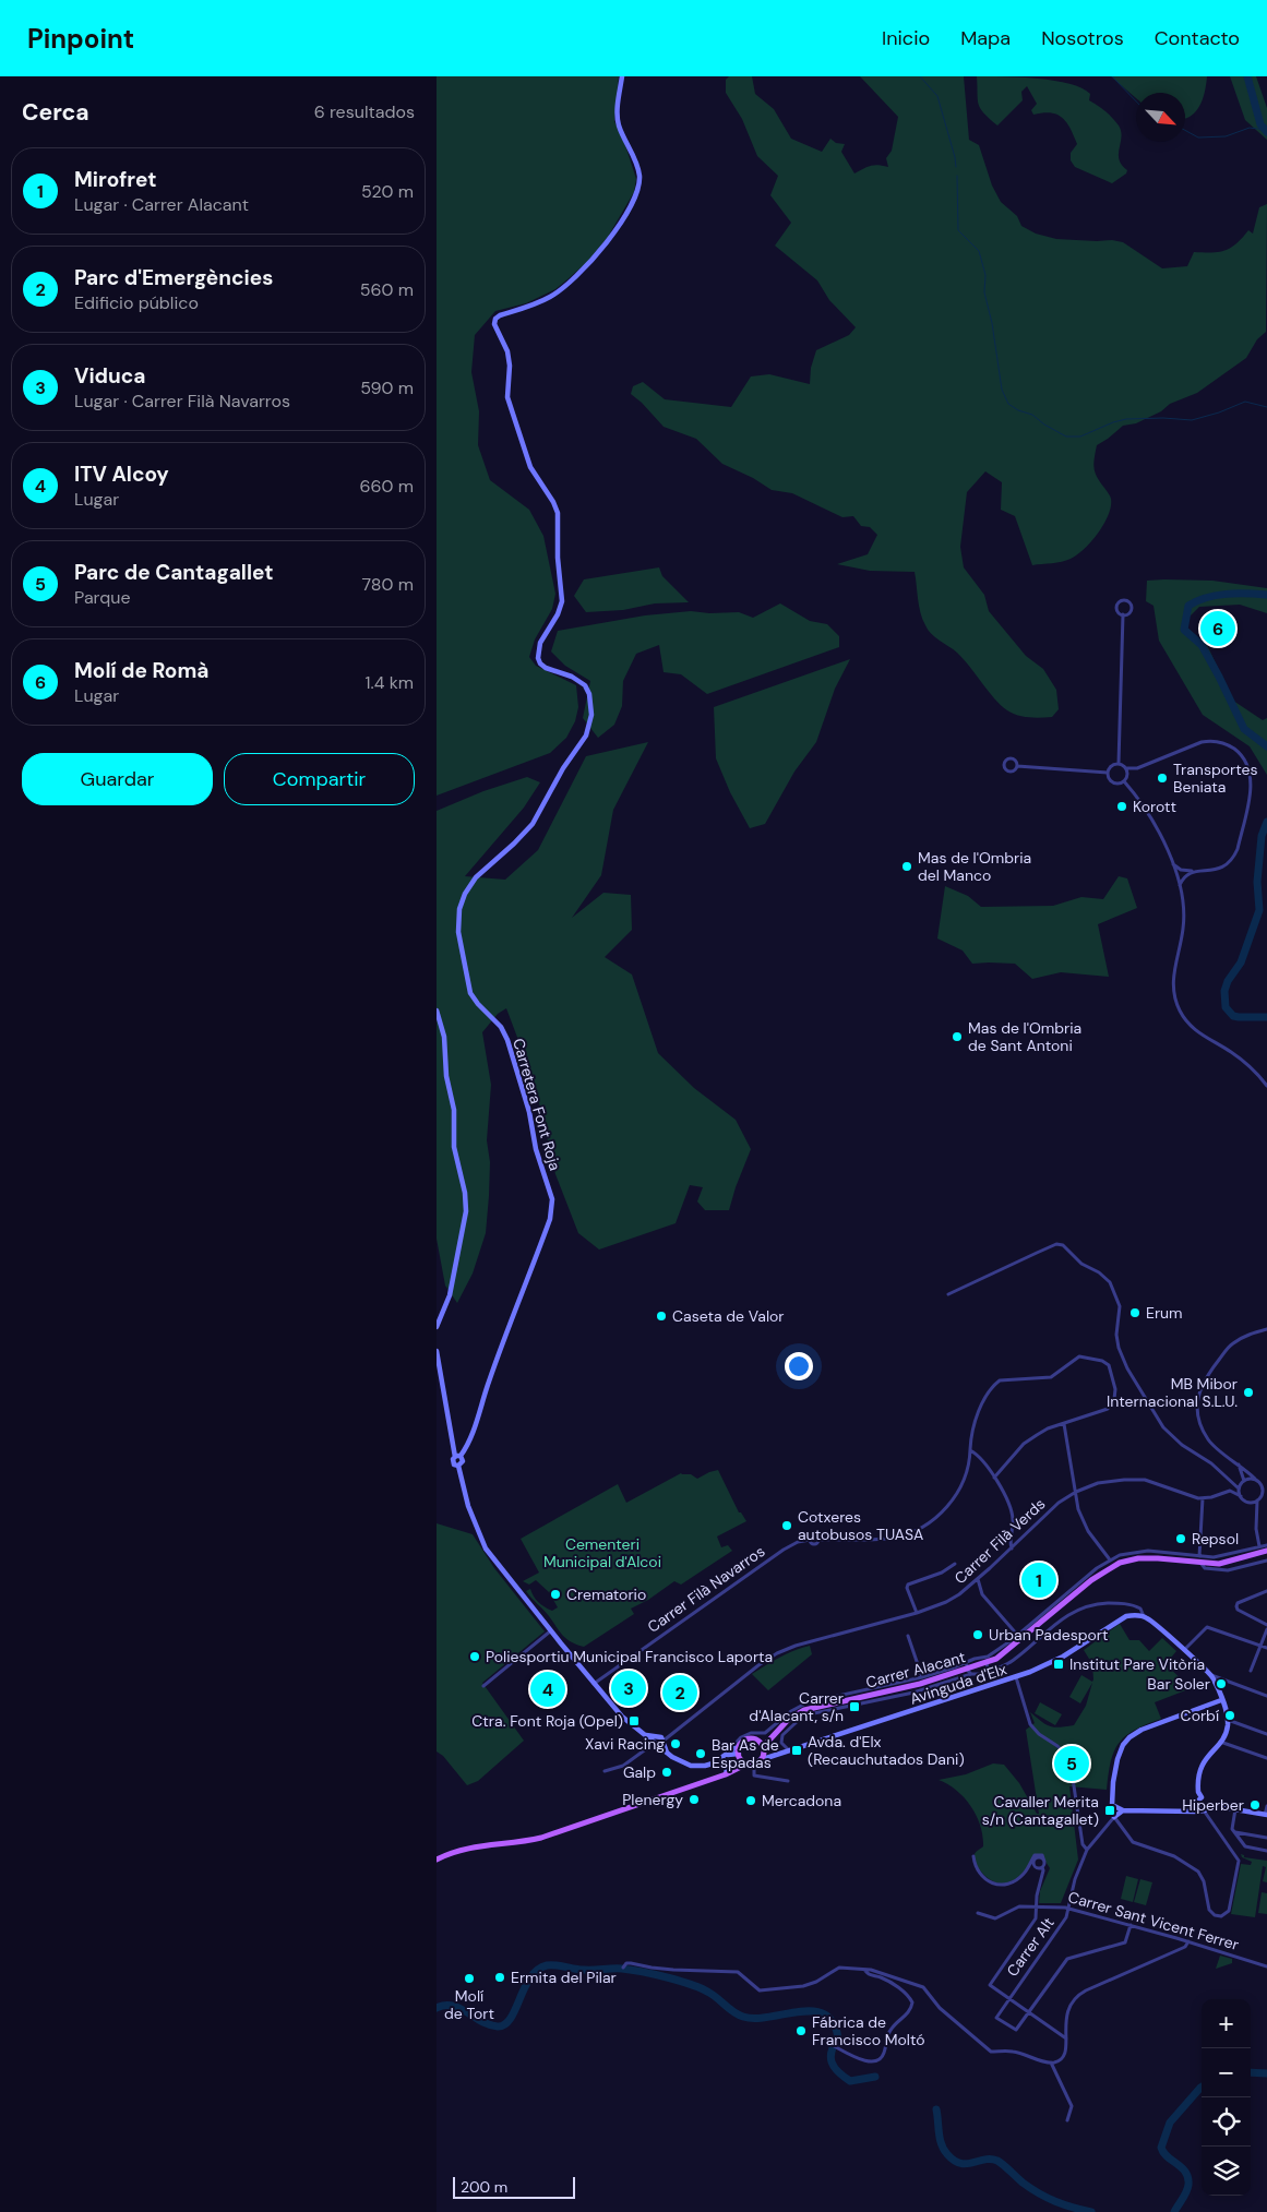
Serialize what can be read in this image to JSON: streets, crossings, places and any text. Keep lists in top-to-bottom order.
{
  "streets": {
    "main road": ["Carrer Alacant"],
    "street": [
      "Carretera Font Roja",
      "Carrer Filà Verds",
      "Carrer Filà Navarros",
      "Avinguda d'Elx",
      "Carrer Sant Vicent Ferrer",
      "Carrer Alt"
    ]
  },
  "crossings": [
    ["Carrer Alacant", "Avinguda d'Elx"],
    ["Carrer Sant Vicent Ferrer", "Carrer Alt"]
  ],
  "parks": ["Cementeri Municipal d'Alcoi"],
  "places": {
    "other": [
      "Transportes Beniata",
      "Korott",
      "Mas de l'Ombria del Manco",
      "Mas de l'Ombria de Sant Antoni",
      "Erum",
      "Caseta de Valor",
      "MB Mibor Internacional S.L.U.",
      "Cotxeres autobusos TUASA",
      "Repsol",
      "Crematorio",
      "Urban Padesport",
      "Poliesportiu Municipal Francisco Laporta",
      "Bar Soler",
      "Corbí",
      "Xavi Racing",
      "Bar As de Espadas",
      "Galp",
      "Plenergy",
      "Mercadona",
      "Hiperber",
      "Ermita del Pilar",
      "Molí de Tort",
      "Fábrica de Francisco Moltó"
    ],
    "transit": [
      "Institut Pare Vitòria",
      "Carrer d'Alacant, s/n",
      "Ctra. Font Roja (Opel)",
      "Avda. d'Elx (Recauchutados Dani)",
      "Cavaller Merita s/n (Cantagallet)"
    ]
  },
  "scale_bar": "200 m",
  "north": "bottom right",
  "page": {
    "header": "Pinpoint",
    "nav": [
      "Inicio",
      "Mapa",
      "Nosotros",
      "Contacto"
    ],
    "heading": ["Cerca", "6 resultados"],
    "list": [
      {
        "mark": "1",
        "name": "Mirofret",
        "note": "Lugar · Carrer Alacant",
        "value": "520 m"
      },
      {
        "mark": "2",
        "name": "Parc d'Emergències",
        "note": "Edificio público",
        "value": "560 m"
      },
      {
        "mark": "3",
        "name": "Viduca",
        "note": "Lugar · Carrer Filà Navarros",
        "value": "590 m"
      },
      {
        "mark": "4",
        "name": "ITV Alcoy",
        "note": "Lugar",
        "value": "660 m"
      },
      {
        "mark": "5",
        "name": "Parc de Cantagallet",
        "note": "Parque",
        "value": "780 m"
      },
      {
        "mark": "6",
        "name": "Molí de Romà",
        "note": "Lugar",
        "value": "1.4 km"
      }
    ],
    "pins": [
      "6",
      "1",
      "3",
      "4",
      "2",
      "5"
    ],
    "buttons": ["Guardar", "Compartir"],
    "map_buttons": ["+", "−"],
    "scale": "200 m"
  }
}
